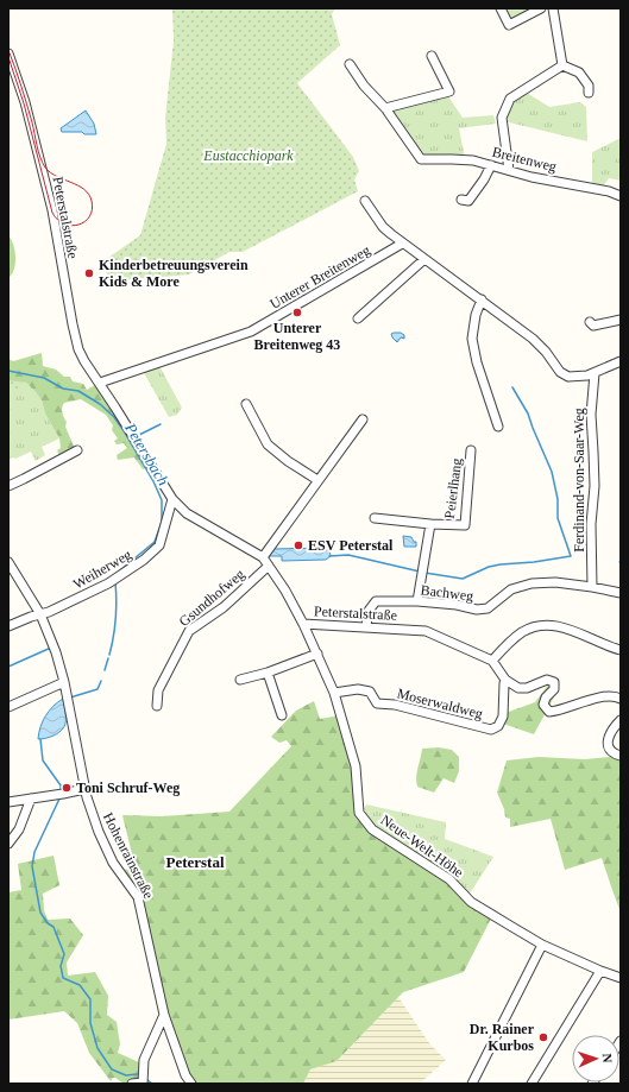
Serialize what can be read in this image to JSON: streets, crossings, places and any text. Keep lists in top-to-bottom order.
{
  "streets": {
    "street": [
      "Breitenweg",
      "Peterstalstraße",
      "Unterer Breitenweg",
      "Ferdinand-von-Saar-Weg",
      "Peierlhang",
      "Weiherweg",
      "Bachweg",
      "Gsundhofweg",
      "Moserwaldweg",
      "Neue-Welt-Höhe",
      "Hohenrainstraße"
    ]
  },
  "crossings": [
    ["Peterstalstraße", "Unterer Breitenweg"],
    ["Peterstalstraße", "Weiherweg"],
    ["Peterstalstraße", "Bachweg"],
    ["Peterstalstraße", "Gsundhofweg"],
    ["Peterstalstraße", "Neue-Welt-Höhe"],
    ["Ferdinand-von-Saar-Weg", "Bachweg"],
    ["Peierlhang", "Bachweg"],
    ["Weiherweg", "Hohenrainstraße"],
    ["Moserwaldweg", "Neue-Welt-Höhe"]
  ],
  "districts": ["Peterstal"],
  "water": ["Petersbach"],
  "parks": ["Eustacchiopark"],
  "places": [
    "Kinderbetreuungsverein Kids & More",
    "Unterer Breitenweg 43",
    "ESV Peterstal",
    "Toni Schruf-Weg",
    "Dr. Rainer Kurbos"
  ],
  "north": "right"
}
